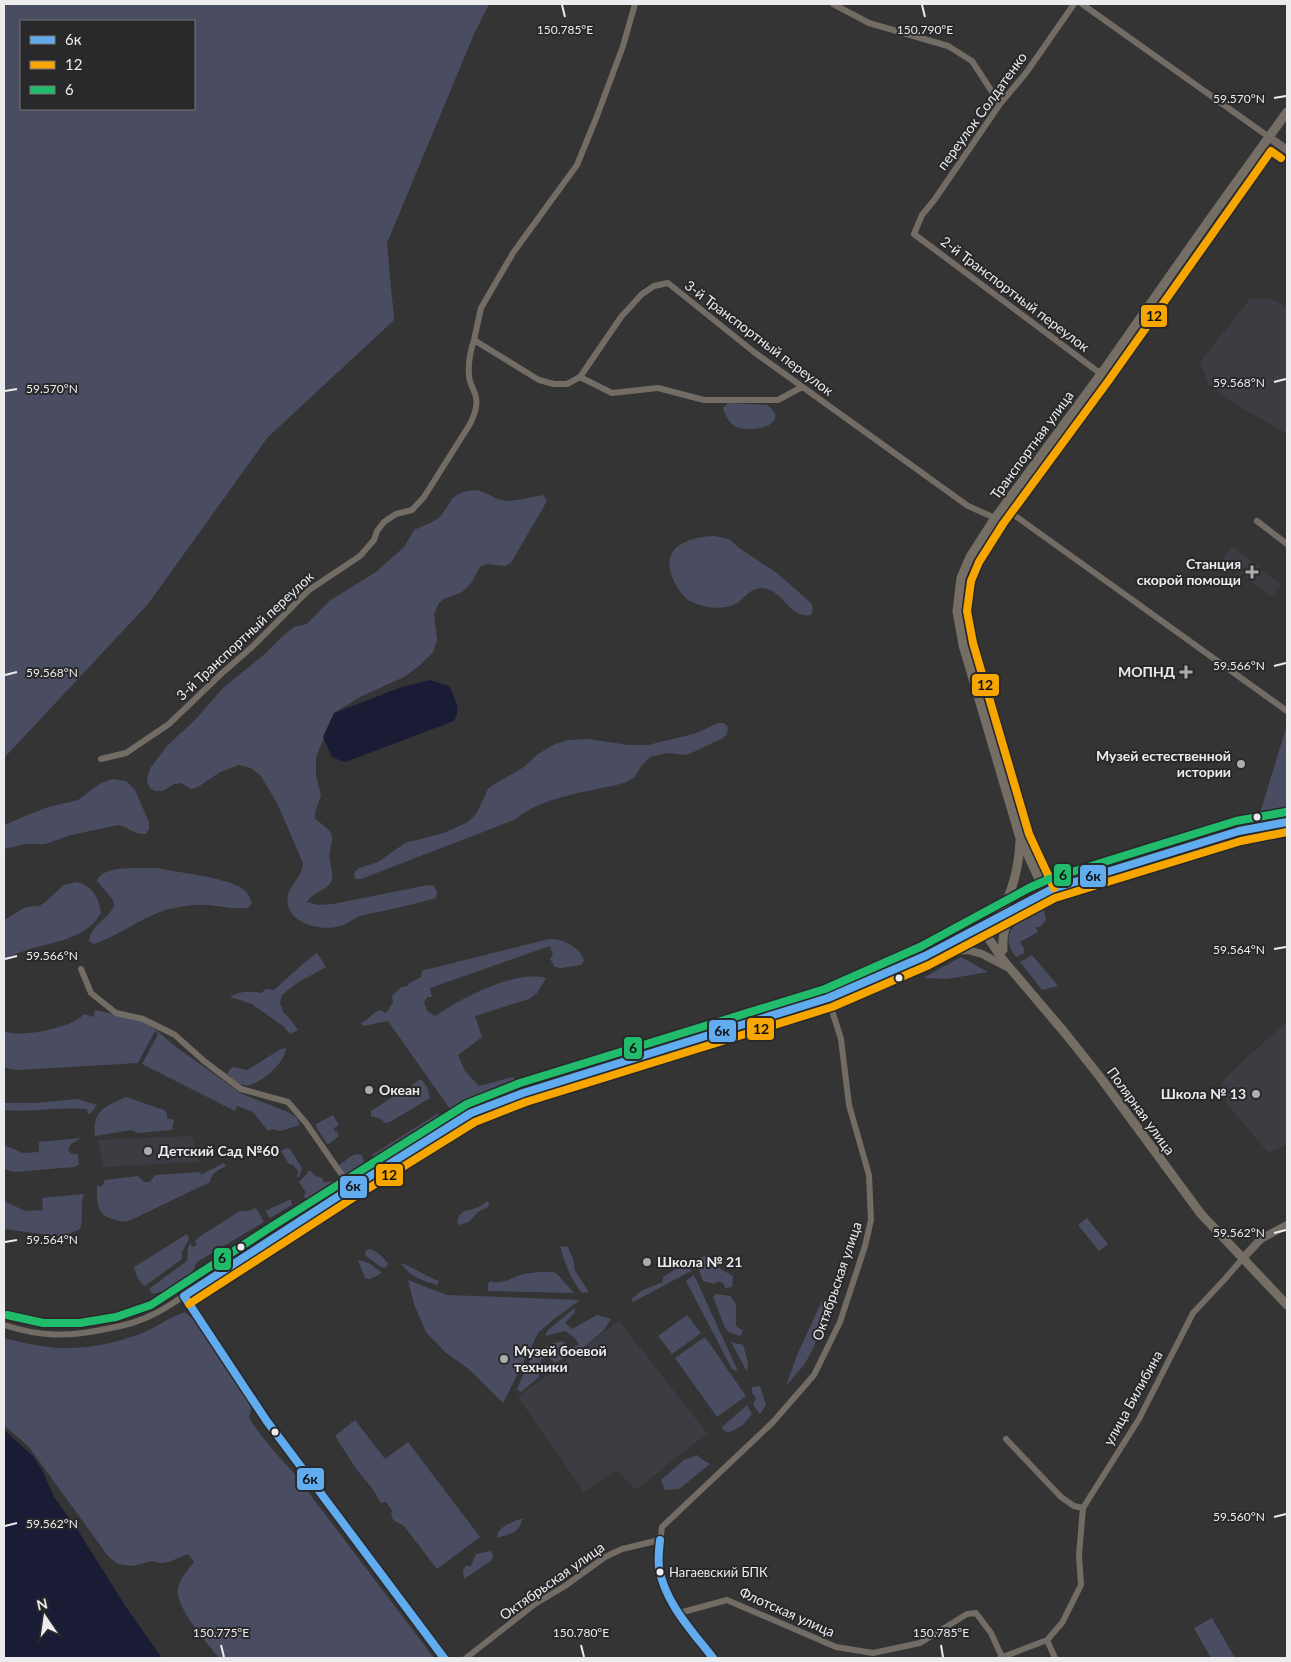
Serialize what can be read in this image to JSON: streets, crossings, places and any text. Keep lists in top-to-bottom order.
{
  "streets": {
    "main road": ["Транспортная улица", "Полярная улица"],
    "street": [
      "переулок Солдатенко",
      "2-й Транспортный переулок",
      "3-й Транспортный переулок",
      "Октябрьская улица",
      "улица Билибина",
      "Флотская улица"
    ]
  },
  "crossings": [
    ["переулок Солдатенко", "2-й Транспортный переулок"],
    ["2-й Транспортный переулок", "Транспортная улица"],
    ["3-й Транспортный переулок", "Транспортная улица"],
    ["Полярная улица", "улица Билибина"],
    ["Октябрьская улица", "Флотская улица"]
  ],
  "places": {
    "health": ["Станция скорой помощи", "МОПНД"],
    "other": [
      "Музей естественной истории",
      "Океан",
      "Школа № 13",
      "Детский Сад №60",
      "Школа № 21",
      "Музей боевой техники",
      "Нагаевский БПК"
    ]
  },
  "lines": ["transit line 12", "transit line 6", "transit line 6к"],
  "legend": ["6к", "12", "6"],
  "north": "top",
  "coordinates": [
    "150.785°E",
    "150.790°E",
    "59.570°N",
    "59.568°N",
    "59.566°N",
    "59.564°N",
    "59.562°N",
    "59.560°N",
    "150.775°E",
    "150.780°E"
  ]
}
